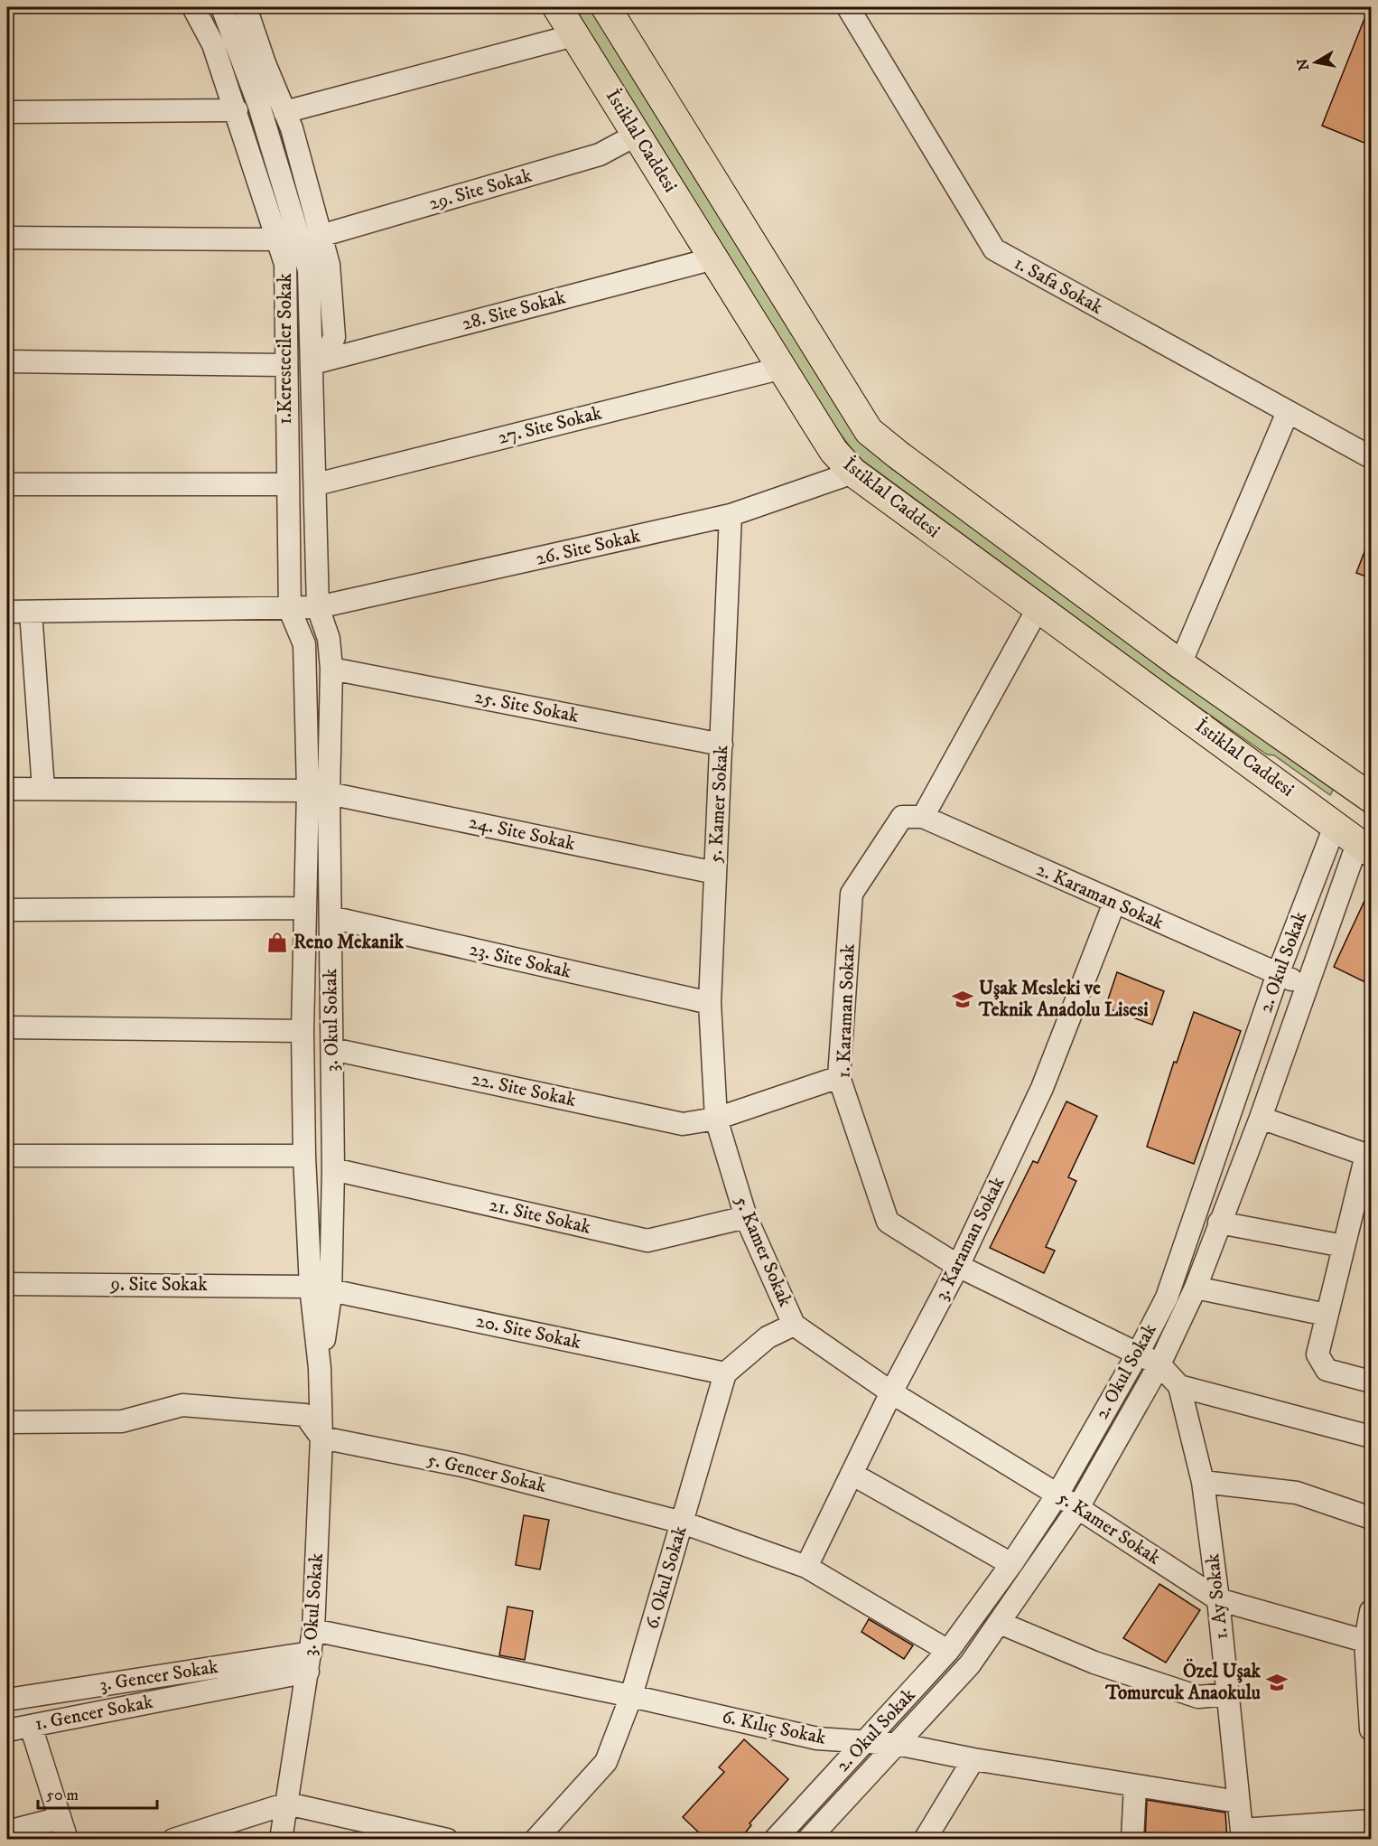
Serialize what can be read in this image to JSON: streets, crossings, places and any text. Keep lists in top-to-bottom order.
{
  "streets": {
    "main road": ["İstiklal Caddesi"],
    "street": [
      "29. Site Sokak",
      "1. Safa Sokak",
      "28. Site Sokak",
      "1.Keresteciler Sokak",
      "27. Site Sokak",
      "26. Site Sokak",
      "25. Site Sokak",
      "5. Kamer Sokak",
      "24. Site Sokak",
      "2. Karaman Sokak",
      "23. Site Sokak",
      "2. Okul Sokak",
      "1. Karaman Sokak",
      "3. Okul Sokak",
      "22. Site Sokak",
      "21. Site Sokak",
      "3. Karaman Sokak",
      "9. Site Sokak",
      "20. Site Sokak",
      "5. Gencer Sokak",
      "6. Okul Sokak",
      "1. Ay Sokak",
      "3. Gencer Sokak",
      "1. Gencer Sokak",
      "6. Kılıç Sokak"
    ]
  },
  "crossings": [
    ["İstiklal Caddesi", "29. Site Sokak"],
    ["İstiklal Caddesi", "28. Site Sokak"],
    ["İstiklal Caddesi", "27. Site Sokak"],
    ["İstiklal Caddesi", "26. Site Sokak"],
    ["İstiklal Caddesi", "2. Okul Sokak"],
    ["28. Site Sokak", "1.Keresteciler Sokak"],
    ["1.Keresteciler Sokak", "27. Site Sokak"],
    ["1.Keresteciler Sokak", "26. Site Sokak"],
    ["1.Keresteciler Sokak", "3. Okul Sokak"],
    ["26. Site Sokak", "5. Kamer Sokak"],
    ["26. Site Sokak", "3. Okul Sokak"],
    ["25. Site Sokak", "5. Kamer Sokak"],
    ["25. Site Sokak", "3. Okul Sokak"],
    ["5. Kamer Sokak", "24. Site Sokak"],
    ["5. Kamer Sokak", "23. Site Sokak"],
    ["5. Kamer Sokak", "2. Okul Sokak"],
    ["5. Kamer Sokak", "22. Site Sokak"],
    ["5. Kamer Sokak", "21. Site Sokak"],
    ["5. Kamer Sokak", "3. Karaman Sokak"],
    ["5. Kamer Sokak", "1. Ay Sokak"],
    ["24. Site Sokak", "3. Okul Sokak"],
    ["2. Karaman Sokak", "2. Okul Sokak"],
    ["2. Karaman Sokak", "1. Karaman Sokak"],
    ["2. Karaman Sokak", "3. Karaman Sokak"],
    ["23. Site Sokak", "3. Okul Sokak"],
    ["2. Okul Sokak", "1. Karaman Sokak"],
    ["2. Okul Sokak", "5. Gencer Sokak"],
    ["2. Okul Sokak", "1. Ay Sokak"],
    ["2. Okul Sokak", "6. Kılıç Sokak"],
    ["1. Karaman Sokak", "22. Site Sokak"],
    ["1. Karaman Sokak", "3. Karaman Sokak"],
    ["1. Karaman Sokak", "1. Ay Sokak"],
    ["3. Okul Sokak", "22. Site Sokak"],
    ["3. Okul Sokak", "21. Site Sokak"],
    ["3. Okul Sokak", "9. Site Sokak"],
    ["3. Okul Sokak", "20. Site Sokak"],
    ["3. Okul Sokak", "5. Gencer Sokak"],
    ["3. Okul Sokak", "3. Gencer Sokak"],
    ["3. Okul Sokak", "1. Gencer Sokak"],
    ["3. Okul Sokak", "6. Kılıç Sokak"],
    ["3. Karaman Sokak", "5. Gencer Sokak"],
    ["9. Site Sokak", "20. Site Sokak"],
    ["20. Site Sokak", "6. Okul Sokak"],
    ["5. Gencer Sokak", "6. Okul Sokak"],
    ["6. Okul Sokak", "6. Kılıç Sokak"],
    ["1. Ay Sokak", "6. Kılıç Sokak"],
    ["3. Gencer Sokak", "1. Gencer Sokak"]
  ],
  "places": {
    "shop": ["Reno Mekanik"],
    "school or university": ["Uşak Mesleki ve Teknik Anadolu Lisesi", "Özel Uşak Tomurcuk Anaokulu"]
  },
  "scale_bar": "50 m",
  "north": "left"
}
